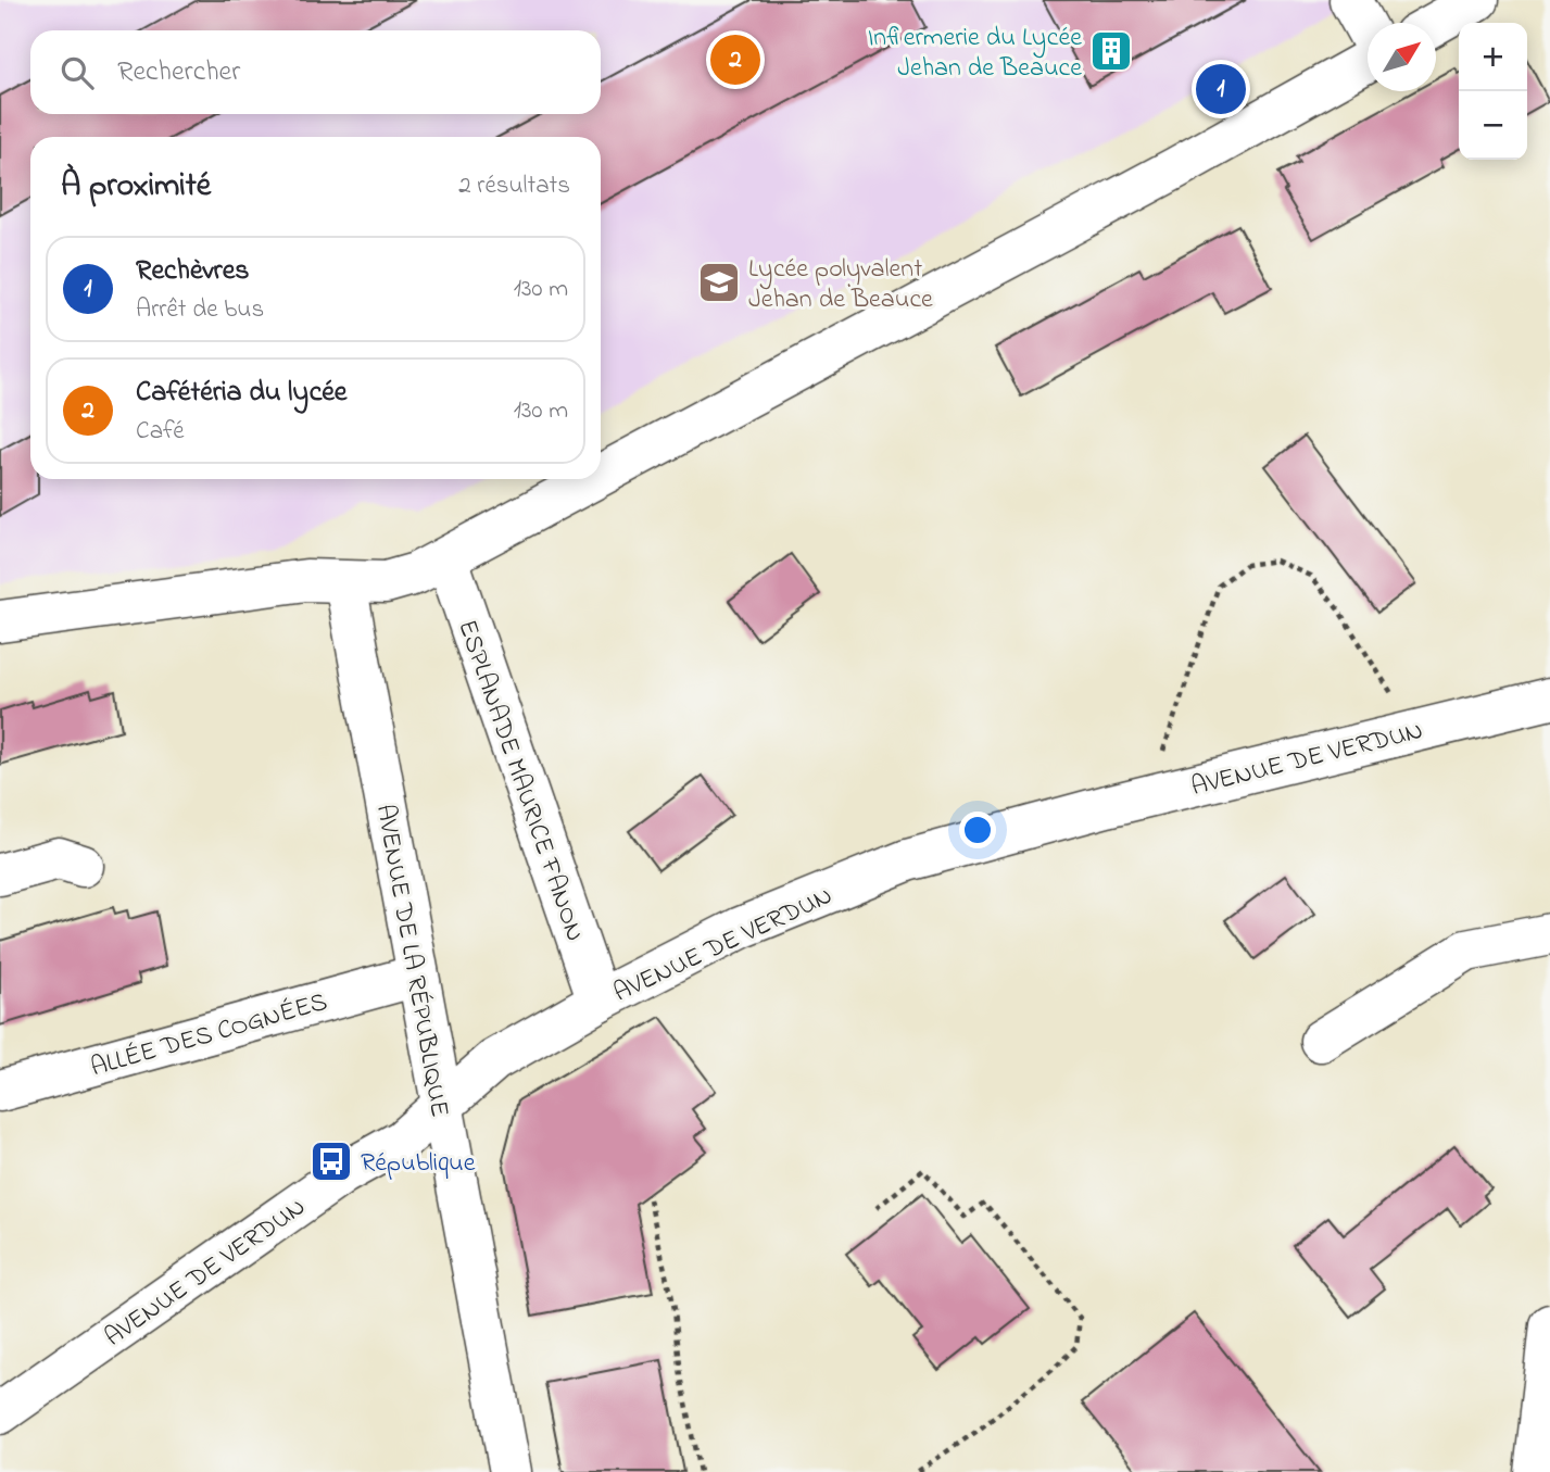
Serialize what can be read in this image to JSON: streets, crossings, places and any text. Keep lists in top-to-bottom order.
{
  "streets": {
    "street": [
      "AVENUE DE VERDUN",
      "ESPLANADE MAURICE FANON",
      "AVENUE DE LA RÉPUBLIQUE",
      "ALLÉE DES COGNÉES"
    ]
  },
  "crossings": [
    ["AVENUE DE VERDUN", "ESPLANADE MAURICE FANON"],
    ["AVENUE DE VERDUN", "AVENUE DE LA RÉPUBLIQUE"],
    ["AVENUE DE LA RÉPUBLIQUE", "ALLÉE DES COGNÉES"]
  ],
  "places": {
    "building": ["Infiermerie du Lycée Jehan de Beauce"],
    "school or university": ["Lycée polyvalent Jehan de Beauce"],
    "bus stop": ["République"]
  },
  "north": "top right",
  "page": {
    "map_buttons": ["+", "−"],
    "pins": ["2", "1"],
    "search": "Rechercher",
    "heading": ["À proximité", "2 résultats"],
    "list": [
      {
        "mark": "1",
        "name": "Rechèvres",
        "note": "Arrêt de bus",
        "value": "130 m"
      },
      {
        "mark": "2",
        "name": "Cafétéria du lycée",
        "note": "Café",
        "value": "130 m"
      }
    ]
  }
}
